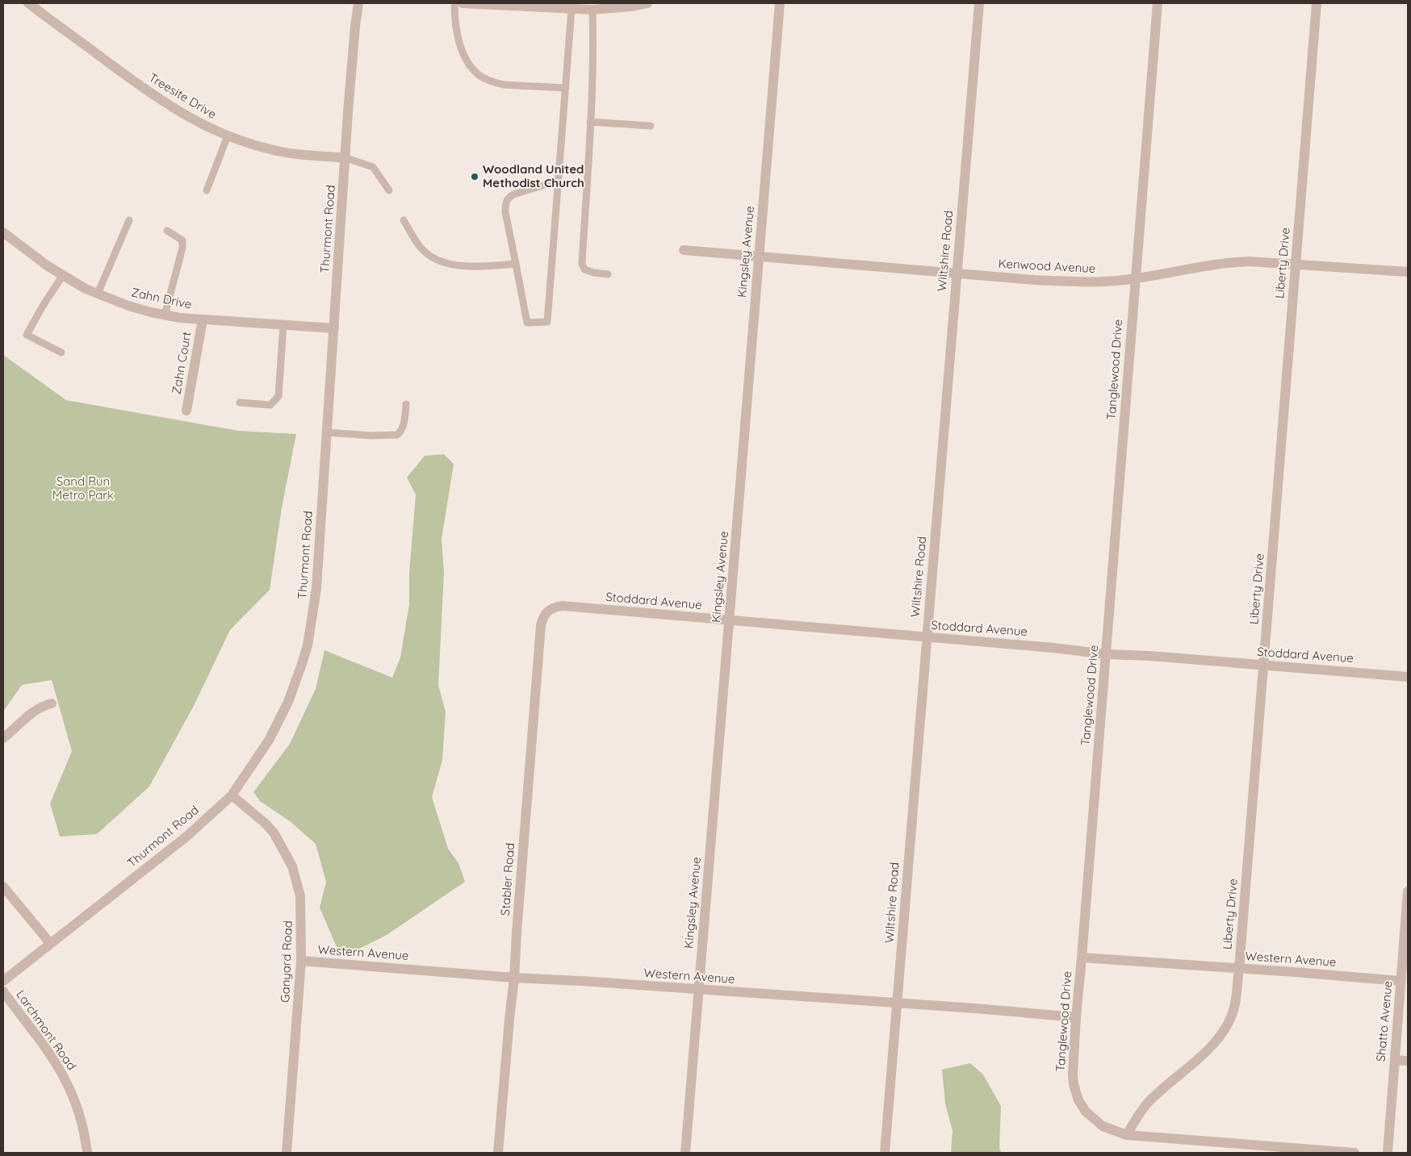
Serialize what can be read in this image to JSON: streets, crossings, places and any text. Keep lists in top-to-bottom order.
{
  "streets": {
    "street": [
      "Treesite Drive",
      "Thurmont Road",
      "Wiltshire Road",
      "Kingsley Avenue",
      "Liberty Drive",
      "Kenwood Avenue",
      "Zahn Drive",
      "Zahn Court",
      "Tanglewood Drive",
      "Stoddard Avenue",
      "Stabler Road",
      "Western Avenue",
      "Ganyard Road",
      "Shatto Avenue",
      "Larchmont Road"
    ]
  },
  "crossings": [
    ["Treesite Drive", "Thurmont Road"],
    ["Thurmont Road", "Zahn Drive"],
    ["Thurmont Road", "Ganyard Road"],
    ["Wiltshire Road", "Kenwood Avenue"],
    ["Wiltshire Road", "Stoddard Avenue"],
    ["Wiltshire Road", "Western Avenue"],
    ["Kingsley Avenue", "Kenwood Avenue"],
    ["Kingsley Avenue", "Stoddard Avenue"],
    ["Kingsley Avenue", "Western Avenue"],
    ["Liberty Drive", "Kenwood Avenue"],
    ["Liberty Drive", "Tanglewood Drive"],
    ["Liberty Drive", "Stoddard Avenue"],
    ["Liberty Drive", "Western Avenue"],
    ["Kenwood Avenue", "Tanglewood Drive"],
    ["Zahn Drive", "Zahn Court"],
    ["Tanglewood Drive", "Stoddard Avenue"],
    ["Tanglewood Drive", "Western Avenue"],
    ["Stoddard Avenue", "Stabler Road"],
    ["Stabler Road", "Western Avenue"],
    ["Western Avenue", "Ganyard Road"],
    ["Western Avenue", "Shatto Avenue"]
  ],
  "parks": ["Sand Run Metro Park"],
  "places": ["Woodland United Methodist Church"]
}
